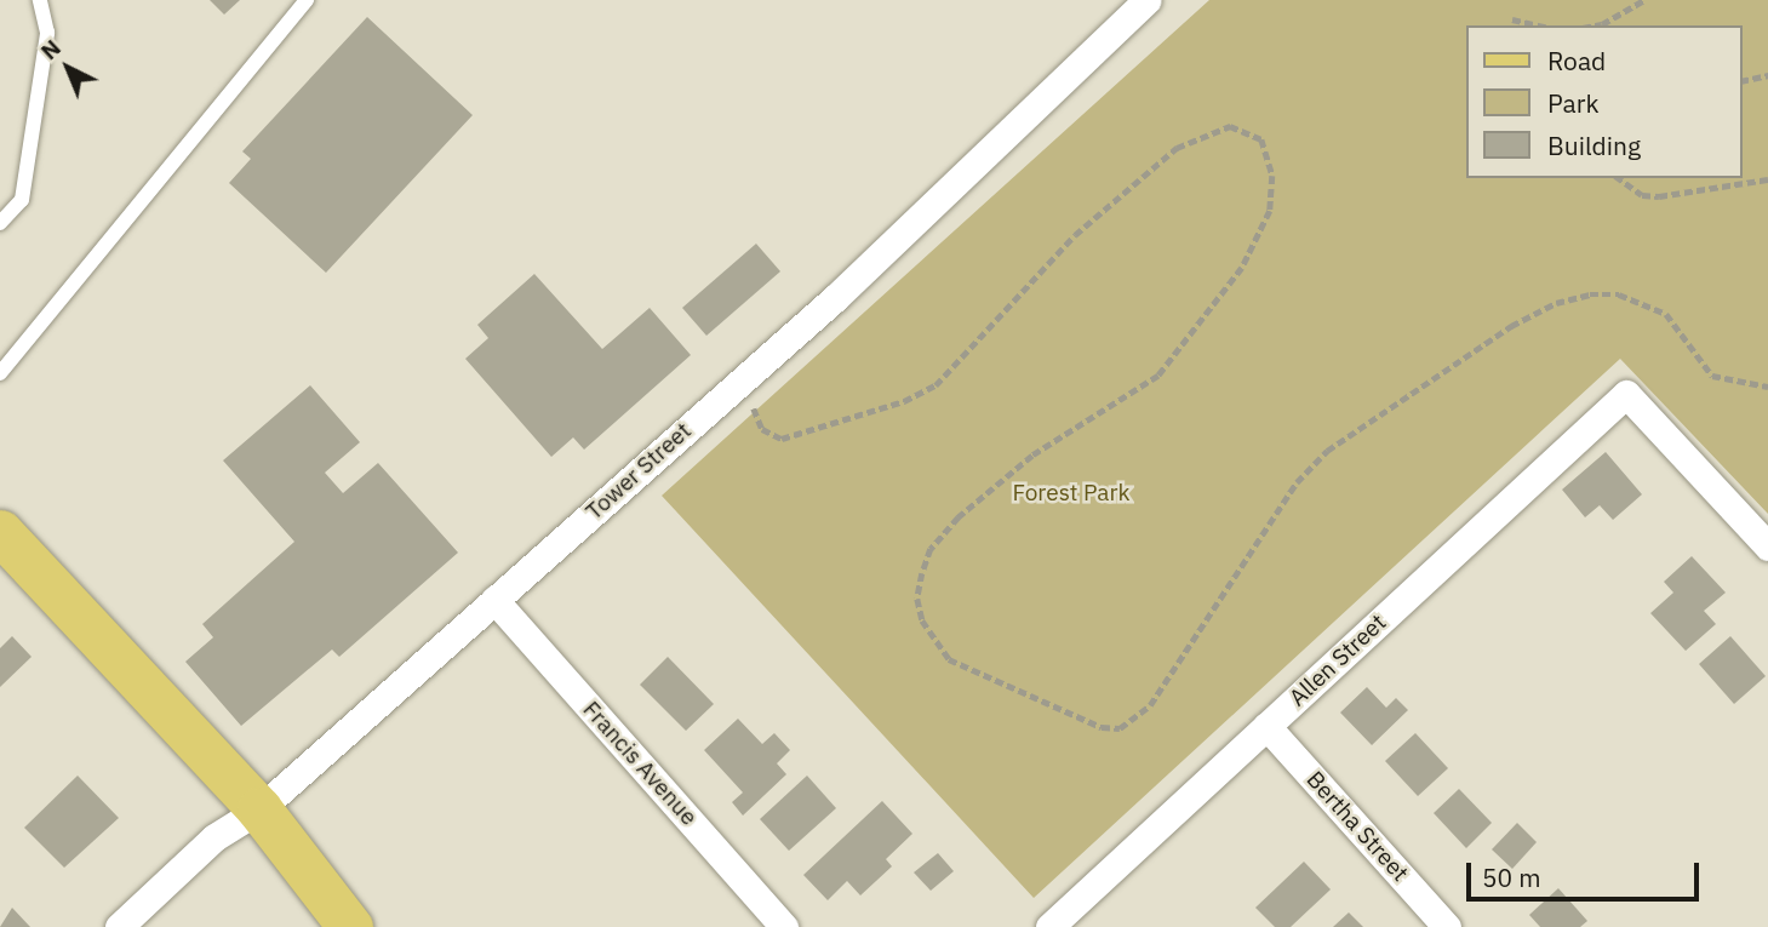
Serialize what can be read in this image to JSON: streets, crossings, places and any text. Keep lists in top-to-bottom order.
{
  "streets": {
    "street": [
      "Tower Street",
      "Allen Street",
      "Francis Avenue",
      "Bertha Street"
    ]
  },
  "crossings": [
    ["Tower Street", "Francis Avenue"],
    ["Allen Street", "Bertha Street"]
  ],
  "parks": ["Forest Park"],
  "legend": ["Road", "Park", "Building"],
  "scale_bar": "50 m",
  "north": "top left"
}
